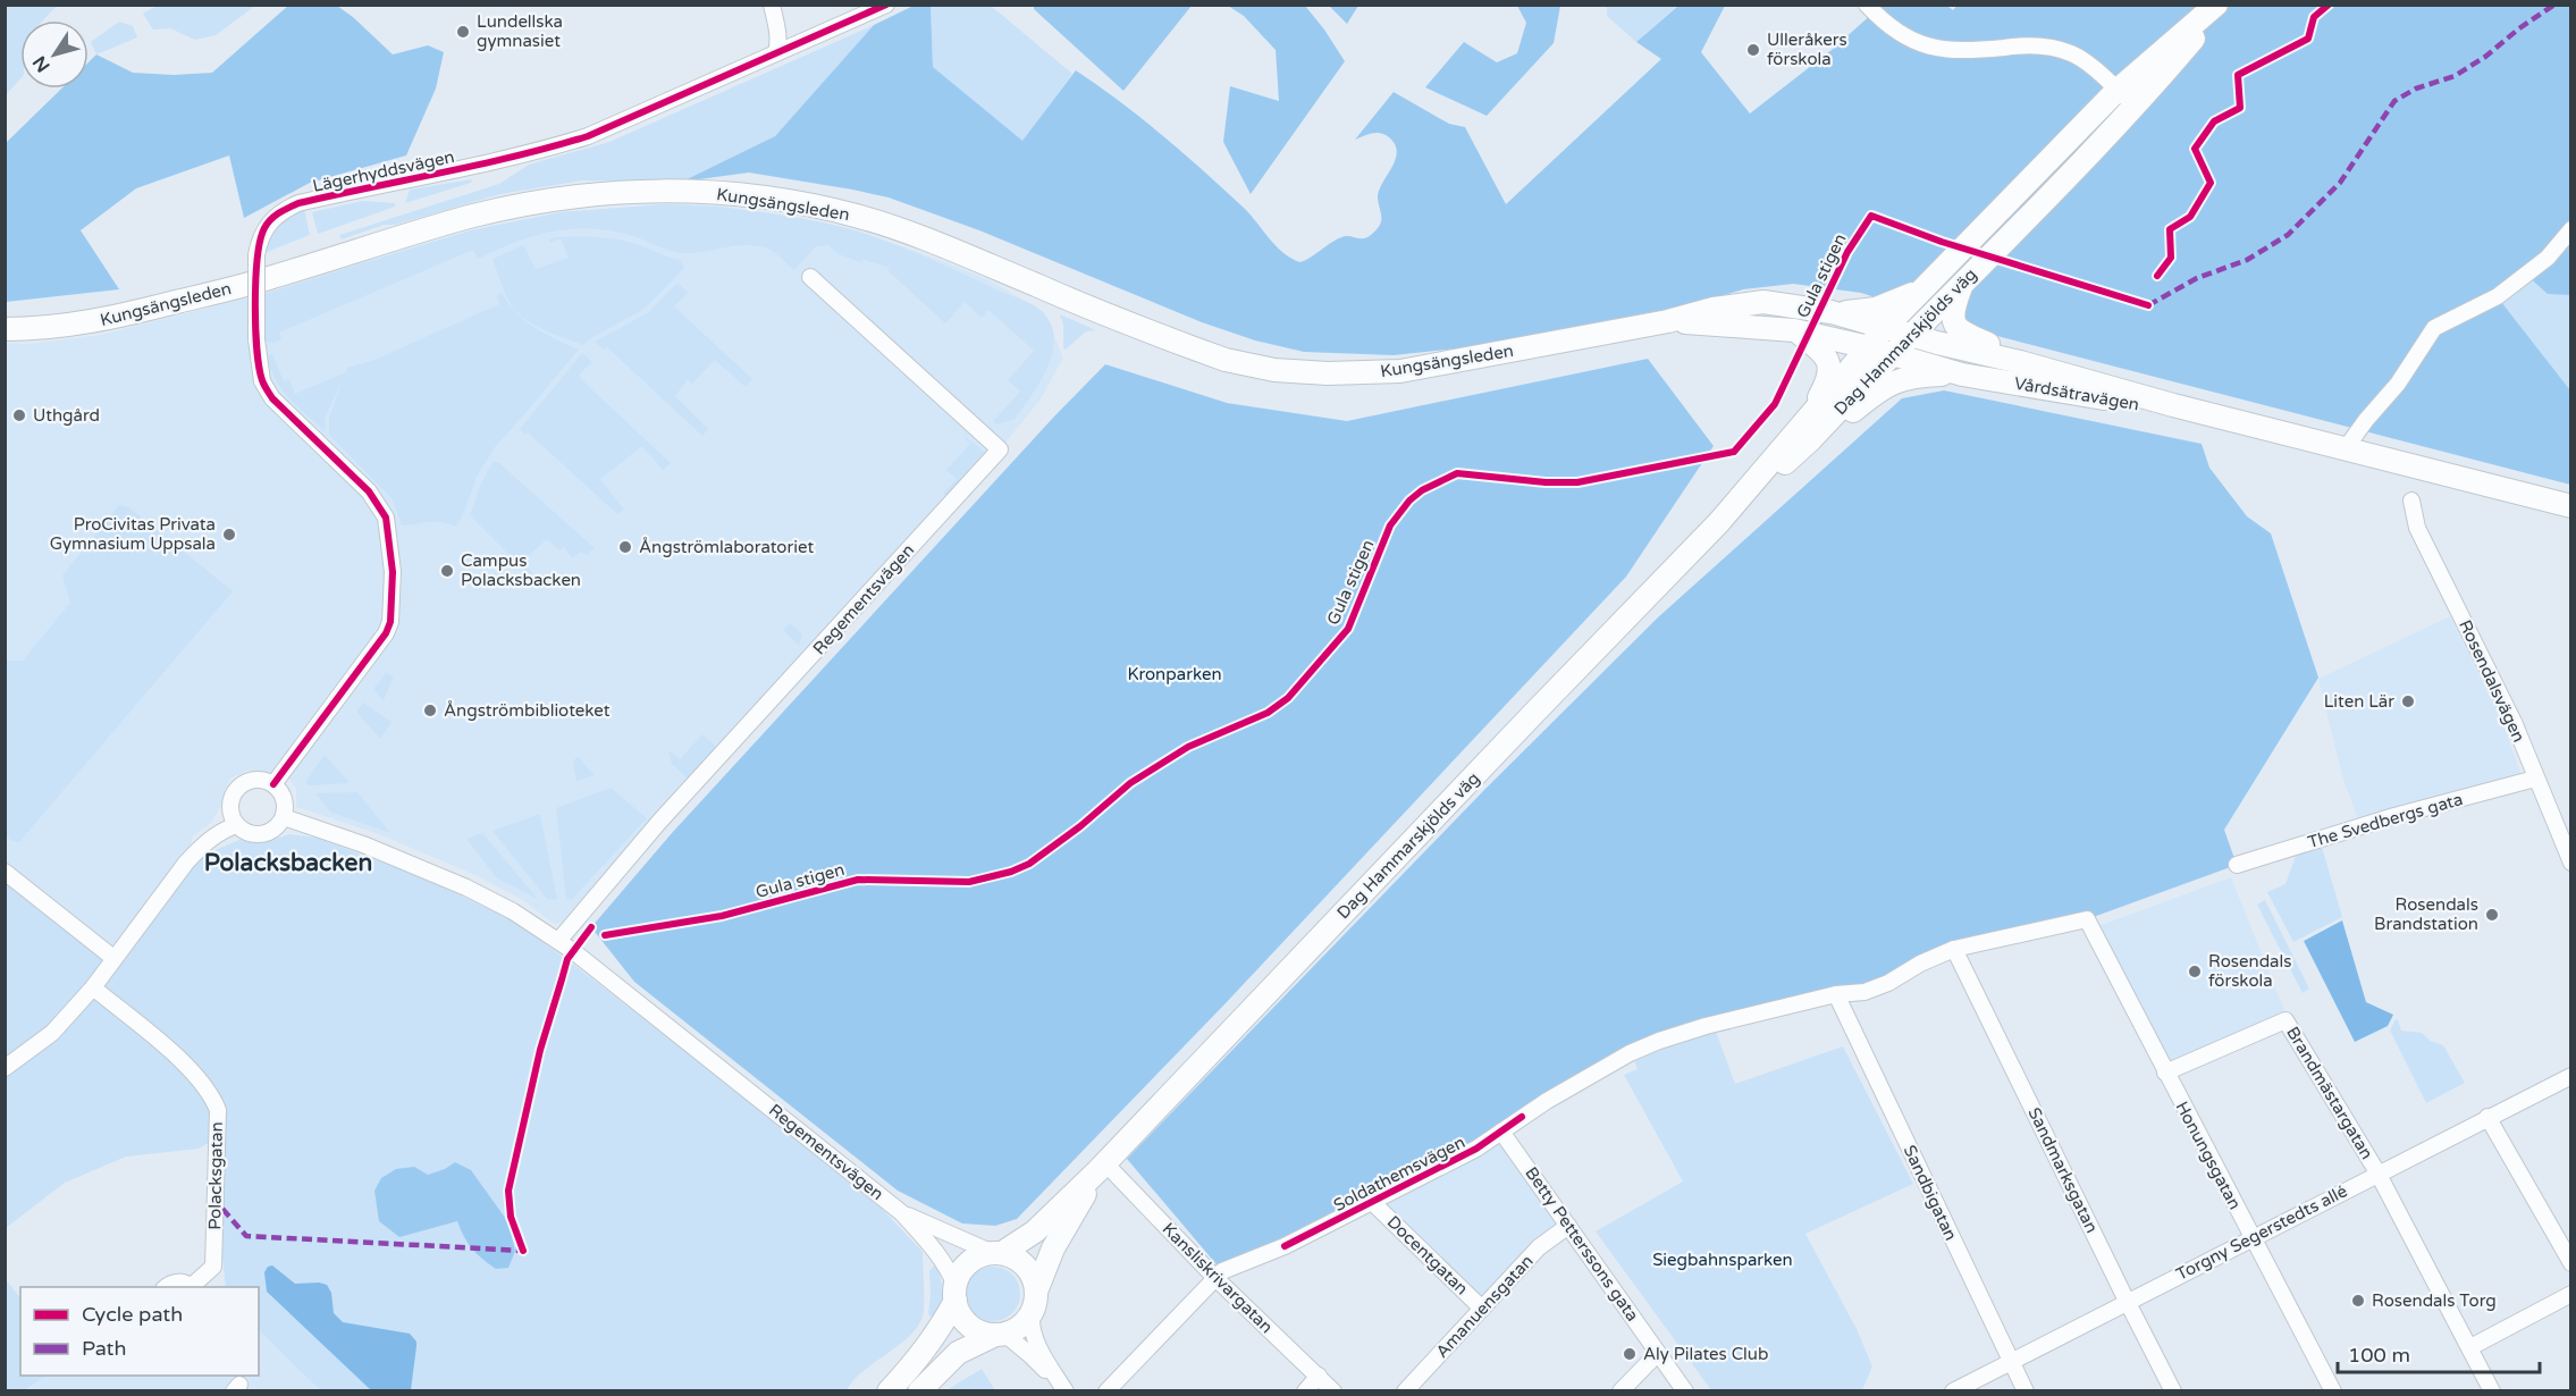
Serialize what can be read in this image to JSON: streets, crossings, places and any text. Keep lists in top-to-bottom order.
{
  "streets": {
    "main road": ["Kungsängsleden", "Dag Hammarskjölds väg", "Vårdsätravägen"],
    "street": [
      "Lägerhyddsvägen",
      "Regementsvägen",
      "Rosendalsvägen",
      "The Svedbergs gata",
      "Brandmästargatan",
      "Honungsgatan",
      "Sandmarksgatan",
      "Soldathemsvägen",
      "Polacksgatan",
      "Sandbigatan",
      "Torgny Segerstedts allé",
      "Betty Petterssons gata",
      "Docentgatan",
      "Kansliskrivargatan",
      "Amanuensgatan"
    ],
    "cycle path": ["Gula stigen"]
  },
  "crossings": [
    ["Lägerhyddsvägen", "Regementsvägen"],
    ["Kungsängsleden", "Dag Hammarskjölds väg"],
    ["Kungsängsleden", "Vårdsätravägen"],
    ["Dag Hammarskjölds väg", "Vårdsätravägen"],
    ["Dag Hammarskjölds väg", "Regementsvägen"],
    ["Dag Hammarskjölds väg", "Kansliskrivargatan"],
    ["Rosendalsvägen", "The Svedbergs gata"],
    ["Brandmästargatan", "Honungsgatan"],
    ["Brandmästargatan", "Torgny Segerstedts allé"],
    ["Honungsgatan", "Soldathemsvägen"],
    ["Honungsgatan", "Torgny Segerstedts allé"],
    ["Sandmarksgatan", "Soldathemsvägen"],
    ["Sandmarksgatan", "Torgny Segerstedts allé"],
    ["Soldathemsvägen", "Sandbigatan"],
    ["Soldathemsvägen", "Betty Petterssons gata"],
    ["Soldathemsvägen", "Docentgatan"],
    ["Soldathemsvägen", "Kansliskrivargatan"],
    ["Sandbigatan", "Torgny Segerstedts allé"],
    ["Betty Petterssons gata", "Amanuensgatan"],
    ["Docentgatan", "Amanuensgatan"]
  ],
  "districts": ["Polacksbacken"],
  "parks": ["Kronparken", "Siegbahnsparken"],
  "places": [
    "Lundellska gymnasiet",
    "Ulleråkers förskola",
    "Uthgård",
    "ProCivitas Privata Gymnasium Uppsala",
    "Ångströmlaboratoriet",
    "Campus Polacksbacken",
    "Liten Lär",
    "Ångströmbiblioteket",
    "Rosendals Brandstation",
    "Rosendals förskola",
    "Rosendals Torg",
    "Aly Pilates Club"
  ],
  "legend": ["Cycle path", "Path"],
  "scale_bar": "100 m",
  "north": "bottom left"
}
